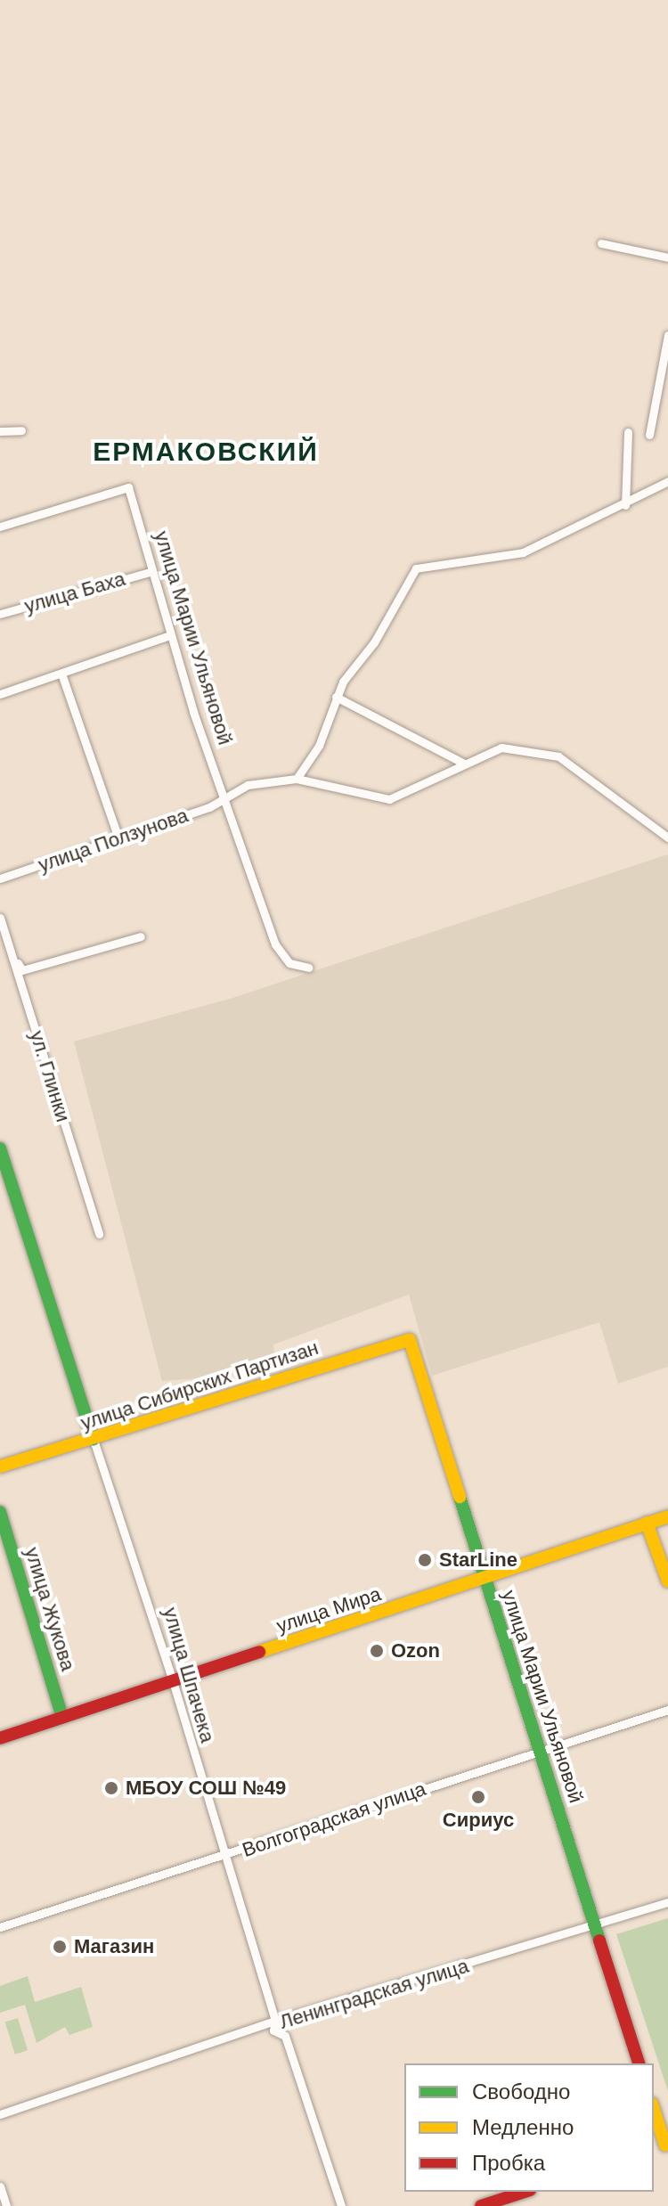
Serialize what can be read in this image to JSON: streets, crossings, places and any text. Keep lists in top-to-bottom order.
{
  "streets": {
    "street": [
      "улица Баха",
      "улица Марии Ульяновой",
      "улица Ползунова",
      "ул. Глинки",
      "улица Сибирских Партизан",
      "улица Жукова",
      "улица Мира",
      "улица Шпачека",
      "Волгоградская улица",
      "Ленинградская улица"
    ]
  },
  "crossings": [
    ["улица Баха", "улица Марии Ульяновой"],
    ["улица Марии Ульяновой", "улица Ползунова"],
    ["улица Марии Ульяновой", "улица Сибирских Партизан"],
    ["улица Марии Ульяновой", "улица Мира"],
    ["улица Марии Ульяновой", "Волгоградская улица"],
    ["улица Марии Ульяновой", "Ленинградская улица"],
    ["улица Сибирских Партизан", "улица Шпачека"],
    ["улица Жукова", "улица Мира"],
    ["улица Мира", "улица Шпачека"],
    ["улица Шпачека", "Волгоградская улица"],
    ["улица Шпачека", "Ленинградская улица"]
  ],
  "districts": ["ЕРМАКОВСКИЙ"],
  "places": [
    "StarLine",
    "Ozon",
    "МБОУ СОШ №49",
    "Сириус",
    "Магазин"
  ],
  "legend": ["Свободно", "Медленно", "Пробка"]
}
